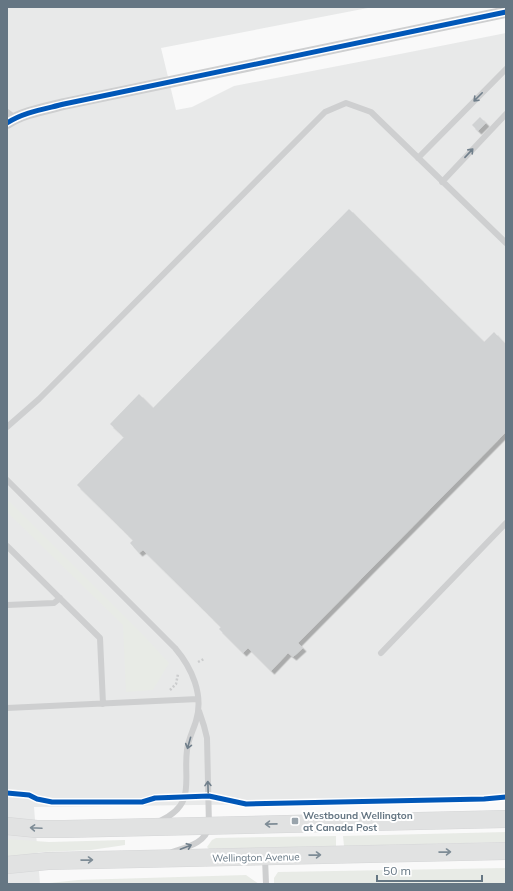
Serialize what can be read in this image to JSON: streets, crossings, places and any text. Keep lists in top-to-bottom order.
{
  "streets": {
    "main road": ["Wellington Avenue"]
  },
  "places": {
    "transit": ["Westbound Wellington at Canada Post"]
  },
  "scale_bar": "50 m"
}
